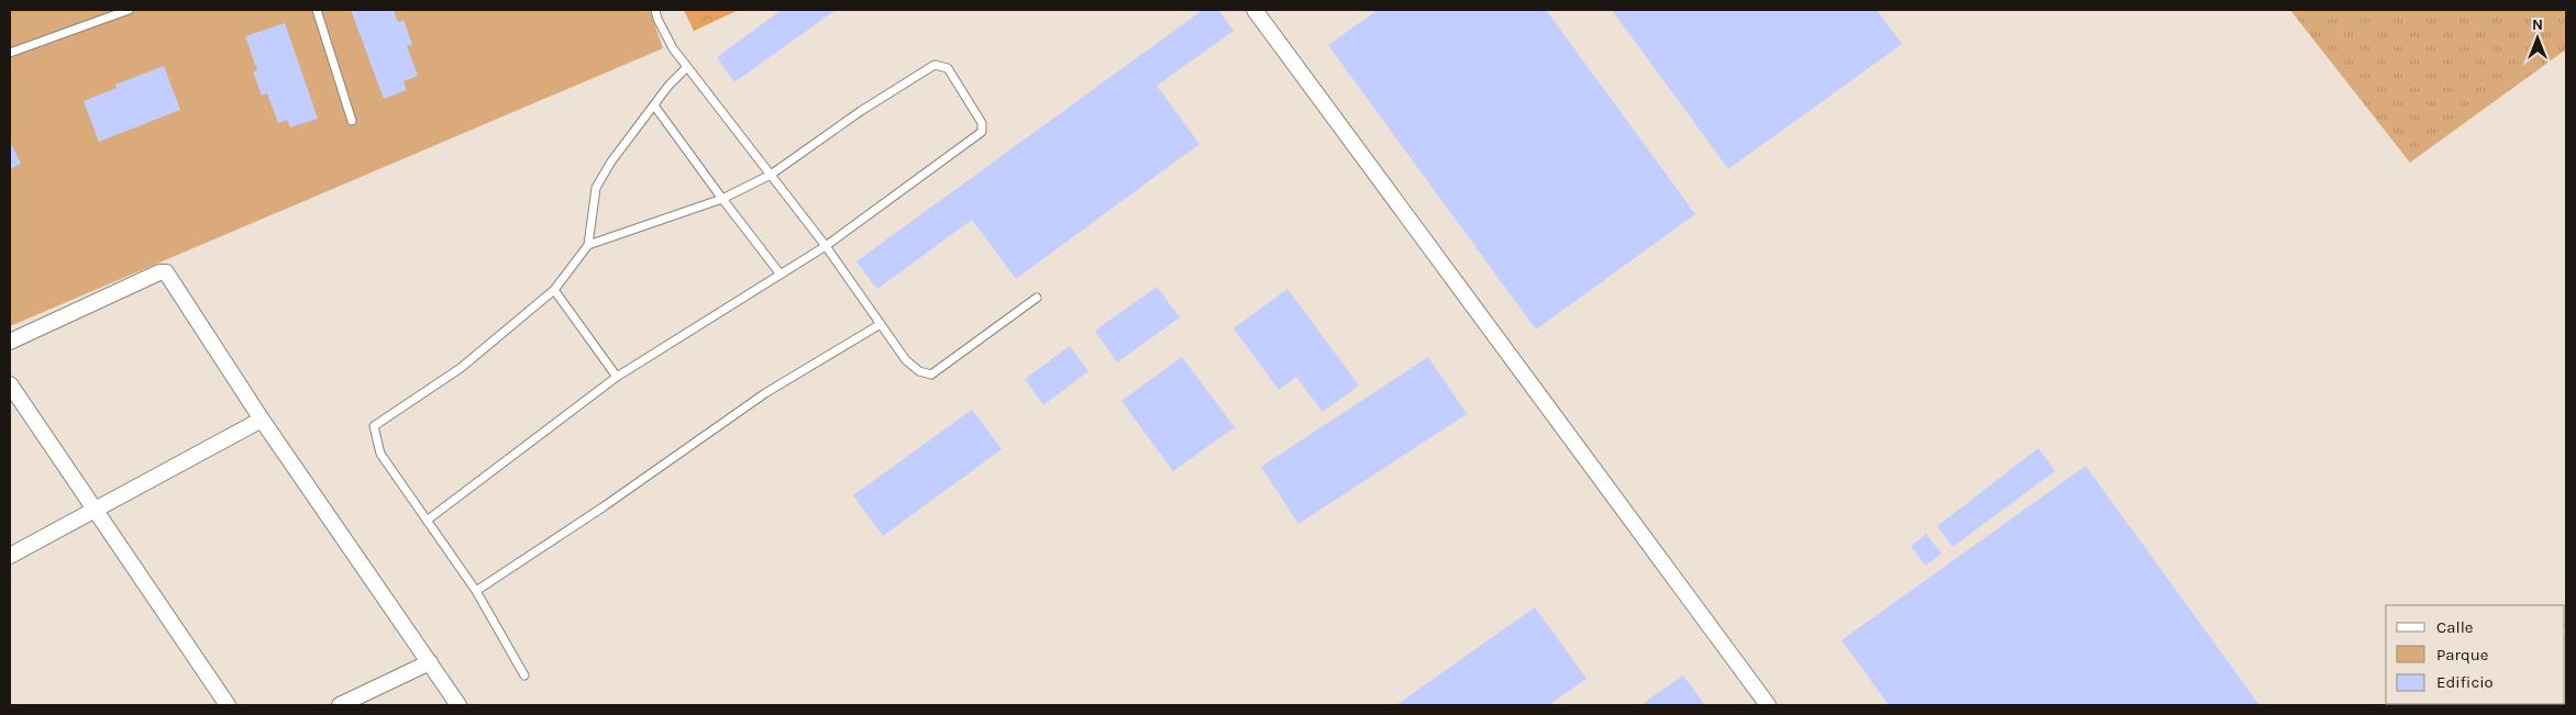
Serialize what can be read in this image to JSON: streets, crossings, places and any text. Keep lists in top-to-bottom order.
{
  "legend": ["Calle", "Parque", "Edificio"],
  "north": "top"
}
